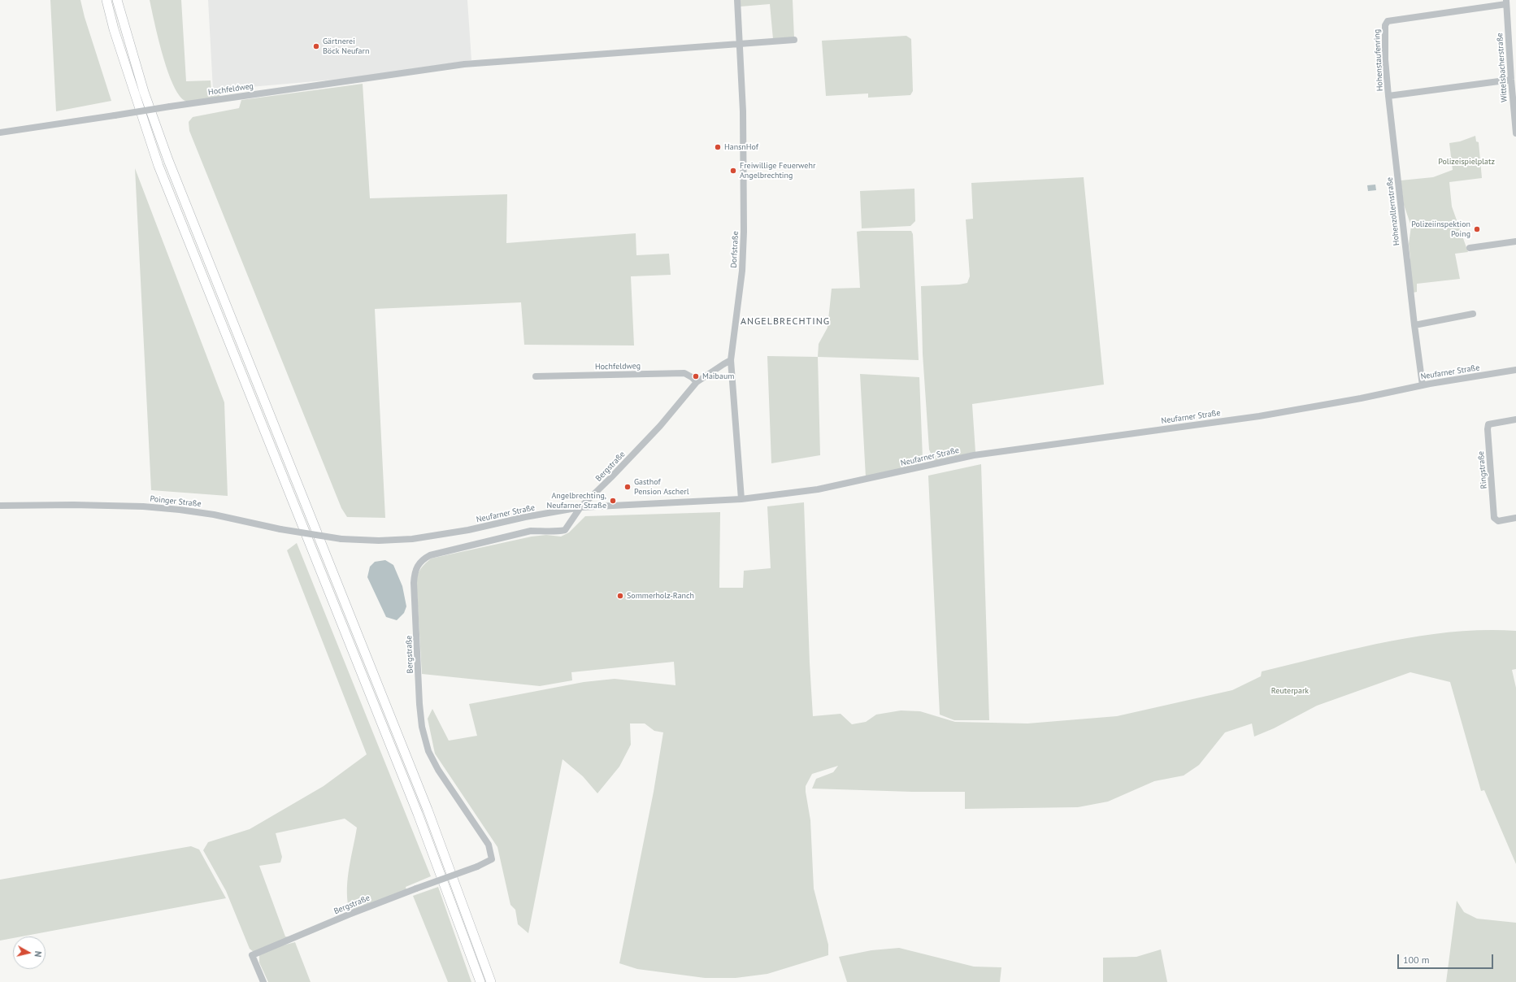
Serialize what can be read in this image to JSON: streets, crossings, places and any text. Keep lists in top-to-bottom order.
{
  "streets": {
    "street": [
      "Hohenstaufenring",
      "Wittelsbacherstraße",
      "Hochfeldweg",
      "Hohenzollernstraße",
      "Dorfstraße",
      "Neufarner Straße",
      "Bergstraße",
      "Ringstraße",
      "Poinger Straße"
    ]
  },
  "crossings": [
    ["Hohenstaufenring", "Wittelsbacherstraße"],
    ["Hohenstaufenring", "Hohenzollernstraße"],
    ["Hochfeldweg", "Dorfstraße"],
    ["Hochfeldweg", "Bergstraße"],
    ["Hohenzollernstraße", "Neufarner Straße"],
    ["Dorfstraße", "Neufarner Straße"],
    ["Dorfstraße", "Bergstraße"],
    ["Neufarner Straße", "Bergstraße"],
    ["Neufarner Straße", "Poinger Straße"]
  ],
  "districts": ["ANGELBRECHTING"],
  "parks": ["Polizeispielplatz", "Reuterpark"],
  "places": [
    "Gärtnerei Böck Neufarn",
    "HansnHof",
    "Freiwillige Feuerwehr Angelbrechting",
    "Polizeiinspektion Poing",
    "Maibaum",
    "Gasthof Pension Ascherl",
    "Angelbrechting, Neufarner Straße",
    "Sommerholz-Ranch"
  ],
  "scale_bar": "100 m",
  "north": "right"
}
